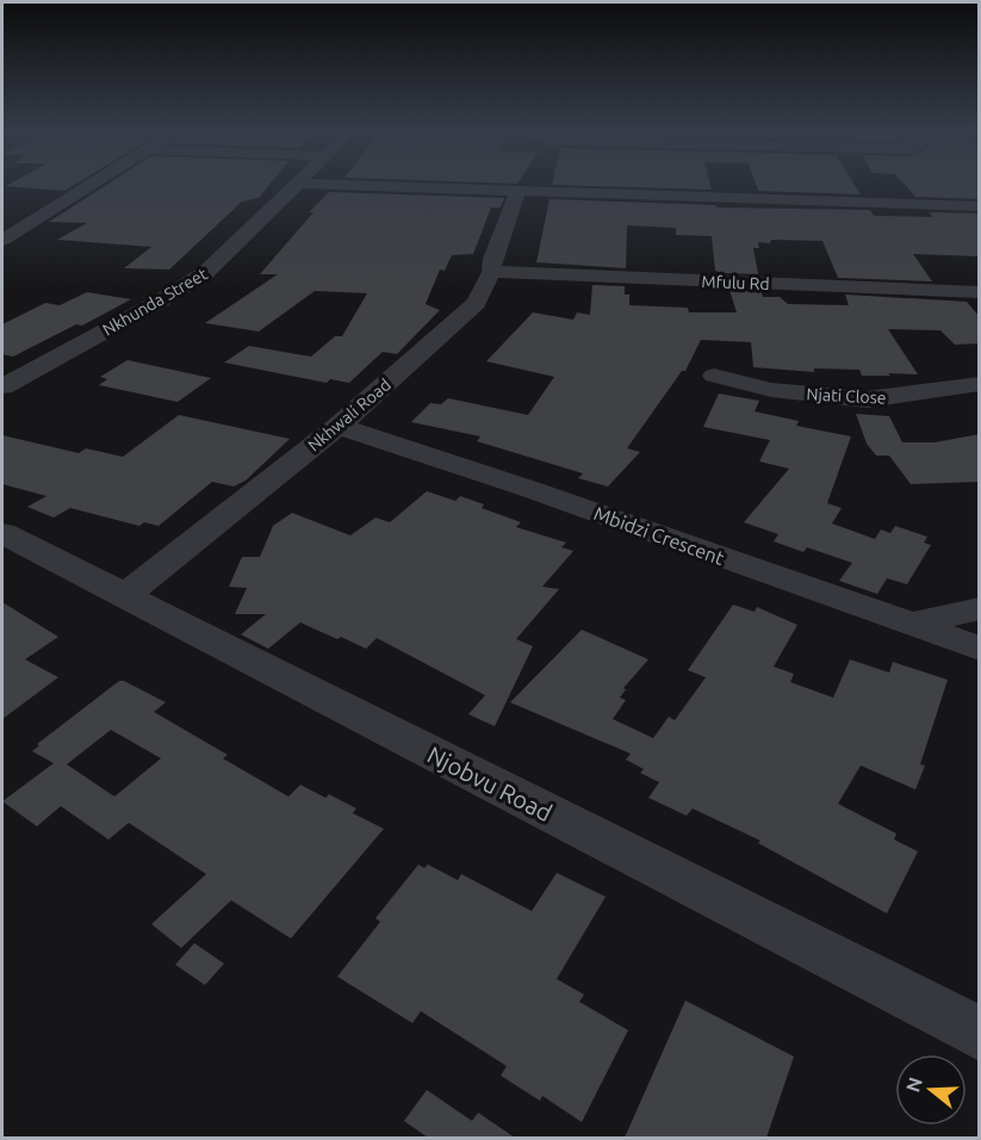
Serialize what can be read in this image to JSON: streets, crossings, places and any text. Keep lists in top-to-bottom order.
{
  "streets": {
    "street": [
      "Mfulu Rd",
      "Nkhunda Street",
      "Njati Close",
      "Nkhwali Road",
      "Mbidzi Crescent",
      "Njobvu Road"
    ]
  },
  "crossings": [
    ["Mfulu Rd", "Nkhwali Road"],
    ["Nkhwali Road", "Mbidzi Crescent"],
    ["Nkhwali Road", "Njobvu Road"]
  ],
  "north": "left"
}
